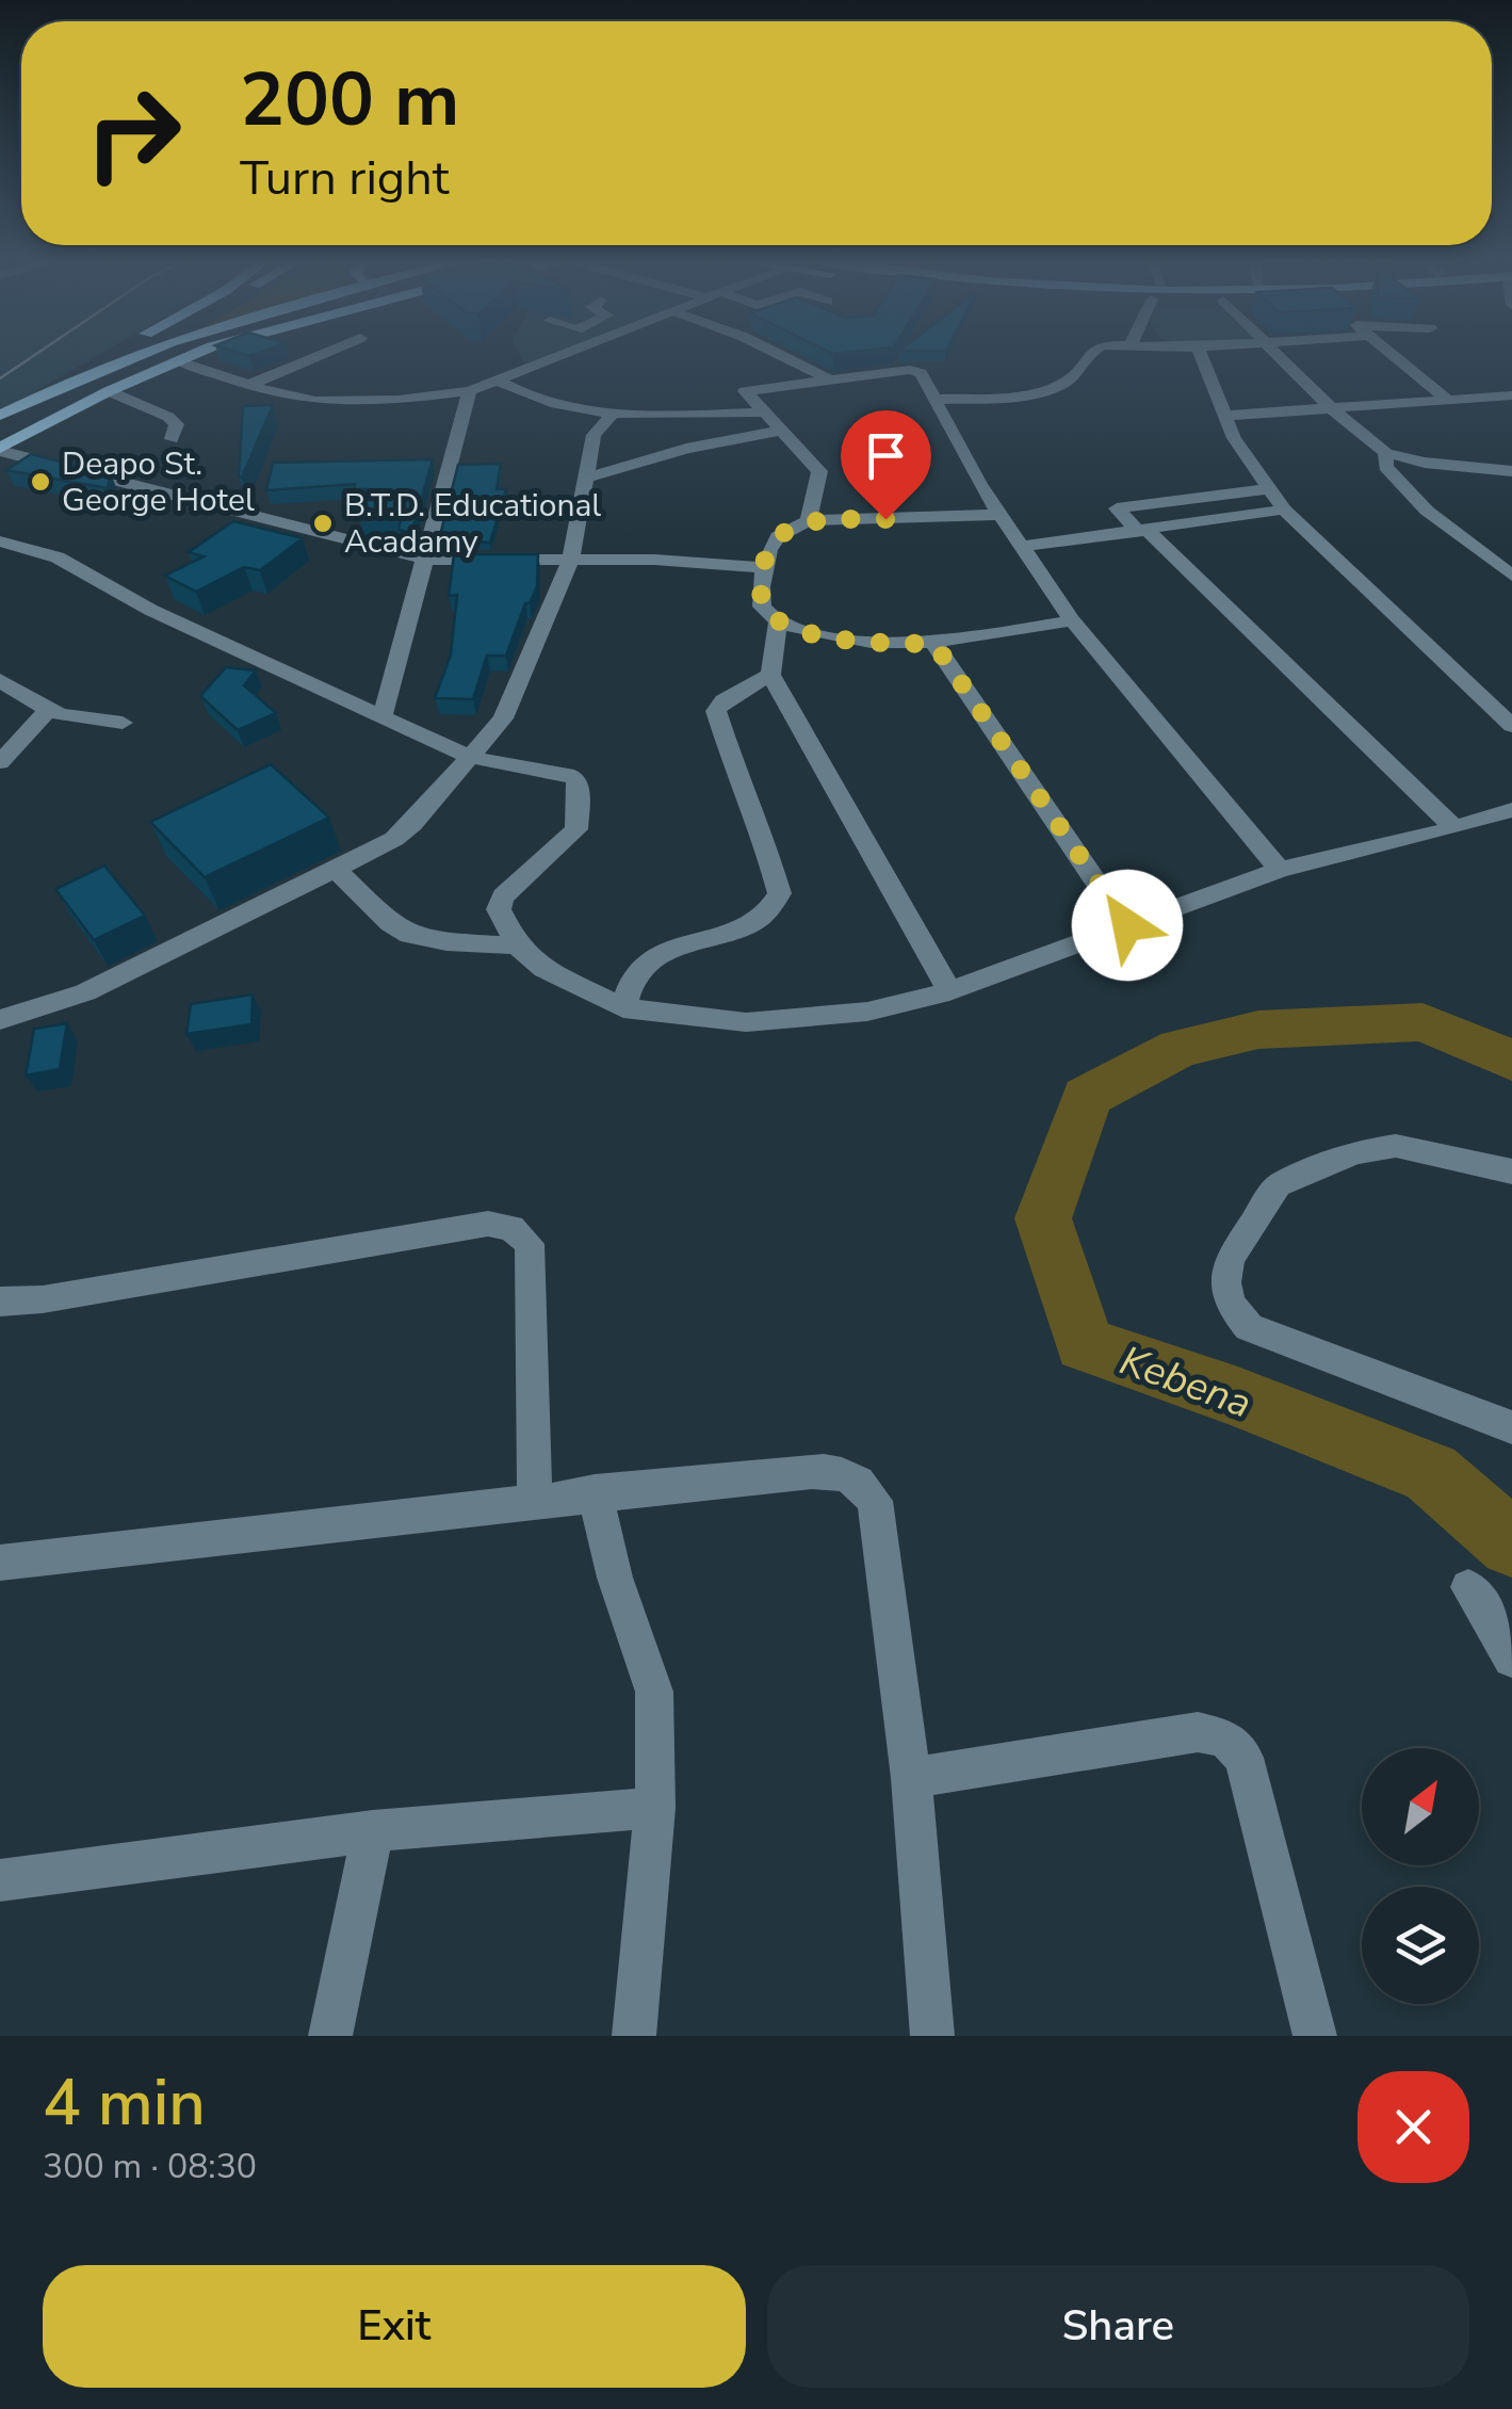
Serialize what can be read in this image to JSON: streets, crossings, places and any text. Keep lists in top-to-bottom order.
{
  "water": ["Kebena"],
  "places": ["Deapo St. George Hotel", "B.T.D. Educational Acadamy"],
  "north": "top right",
  "page": {
    "turn": ["200 m", "Turn right"],
    "heading": ["4 min", "300 m · 08:30"],
    "buttons": ["Exit", "Share"]
  }
}
